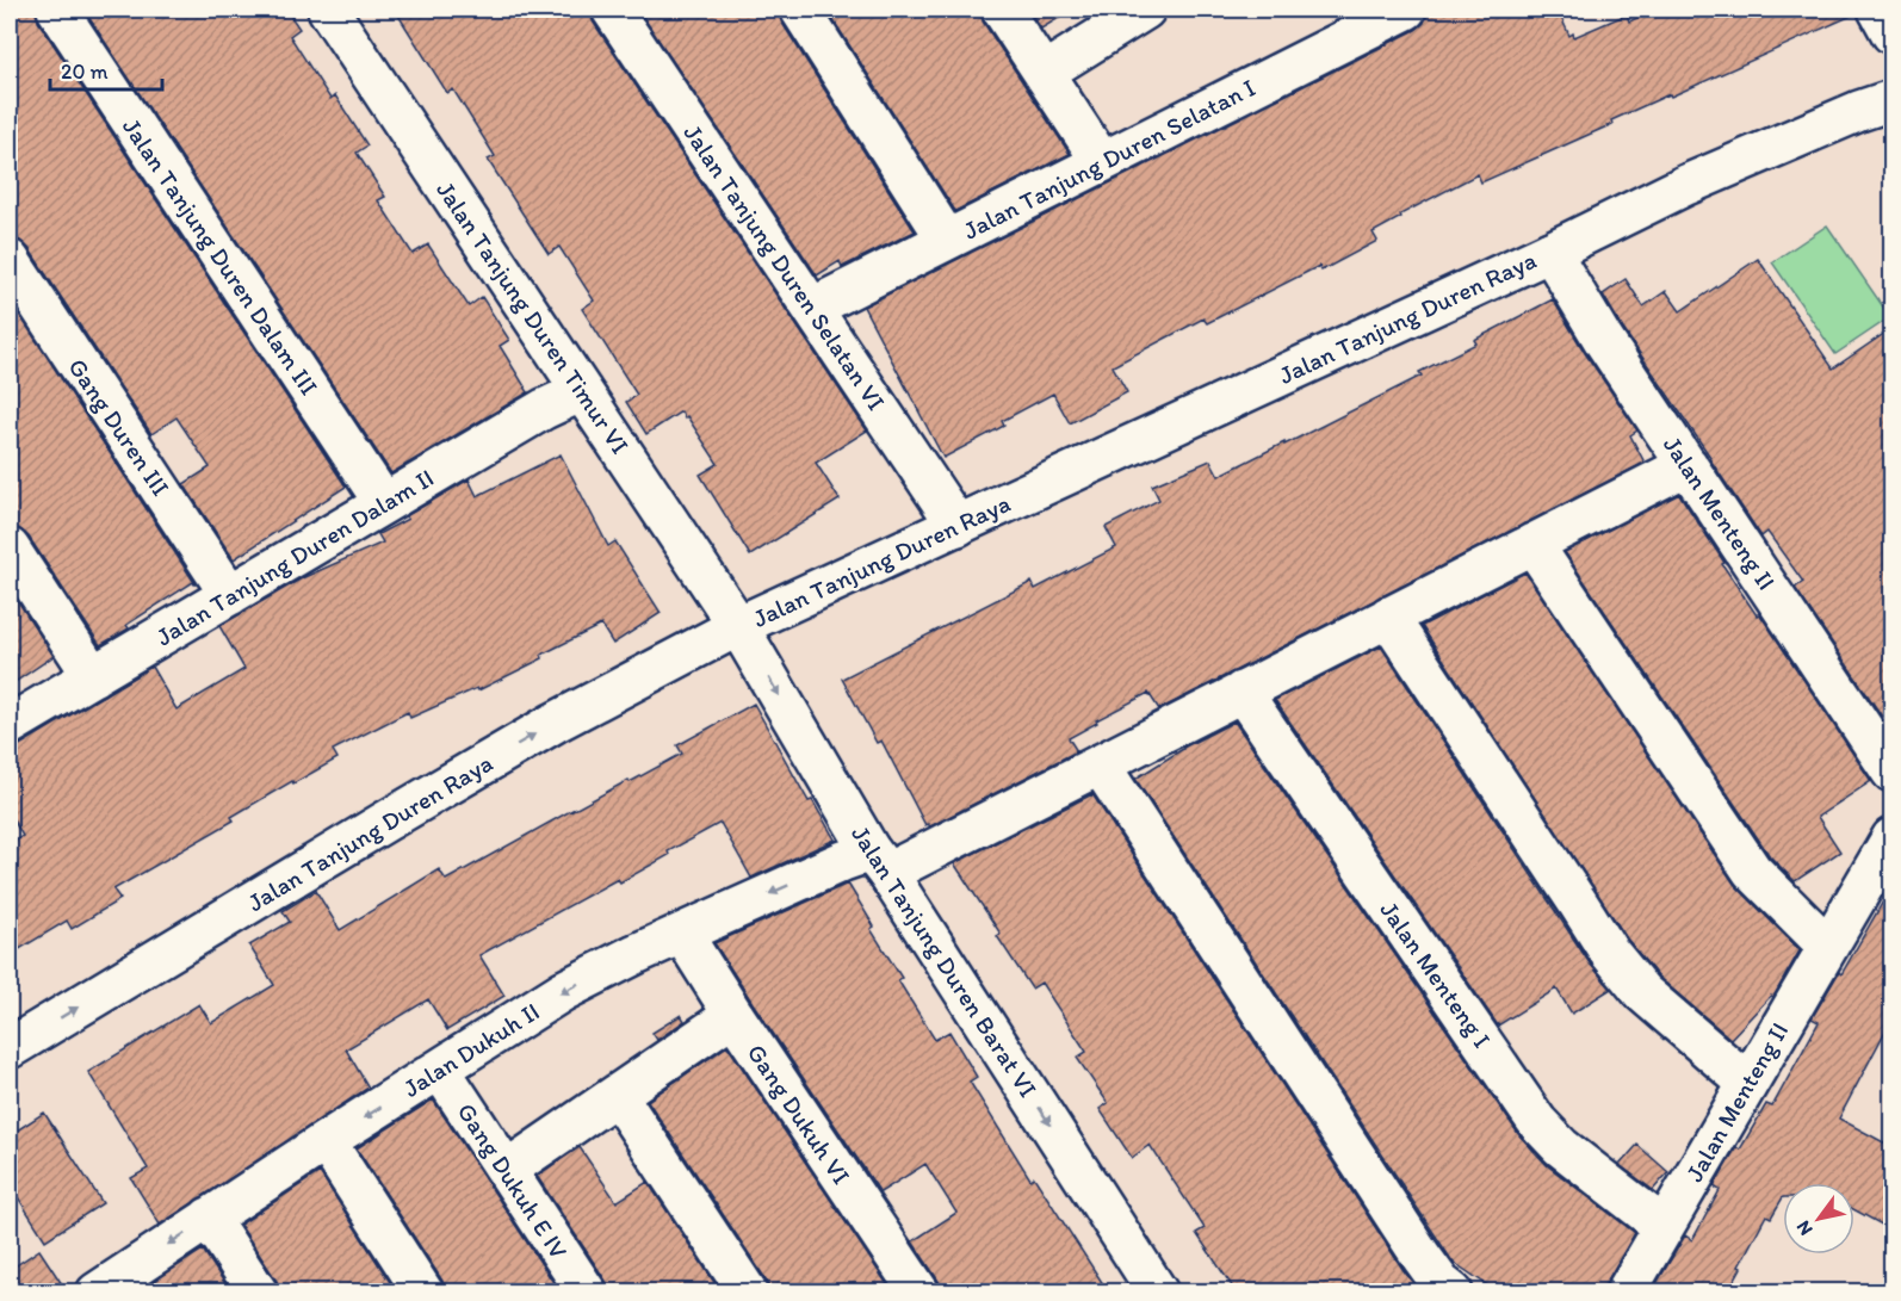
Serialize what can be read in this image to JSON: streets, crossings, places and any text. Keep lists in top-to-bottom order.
{
  "streets": {
    "street": [
      "Jalan Tanjung Duren Selatan I",
      "Jalan Tanjung Duren Dalam III",
      "Jalan Tanjung Duren Selatan VI",
      "Jalan Tanjung Duren Timur VI",
      "Jalan Tanjung Duren Raya",
      "Gang Duren III",
      "Jalan Menteng II",
      "Jalan Tanjung Duren Dalam II",
      "Jalan Tanjung Duren Barat VI",
      "Jalan Menteng I",
      "Jalan Dukuh II",
      "Gang Dukuh VI",
      "Gang Dukuh E IV"
    ]
  },
  "crossings": [
    ["Jalan Tanjung Duren Selatan I", "Jalan Tanjung Duren Selatan VI"],
    ["Jalan Tanjung Duren Dalam III", "Jalan Tanjung Duren Dalam II"],
    ["Jalan Tanjung Duren Selatan VI", "Jalan Tanjung Duren Raya"],
    ["Jalan Tanjung Duren Timur VI", "Jalan Tanjung Duren Raya"],
    ["Jalan Tanjung Duren Timur VI", "Jalan Tanjung Duren Dalam II"],
    ["Jalan Tanjung Duren Timur VI", "Jalan Tanjung Duren Barat VI"],
    ["Jalan Tanjung Duren Raya", "Jalan Menteng II"],
    ["Jalan Tanjung Duren Raya", "Jalan Tanjung Duren Barat VI"],
    ["Gang Duren III", "Jalan Tanjung Duren Dalam II"],
    ["Jalan Menteng II", "Jalan Menteng I"],
    ["Jalan Tanjung Duren Barat VI", "Jalan Dukuh II"],
    ["Jalan Dukuh II", "Gang Dukuh VI"],
    ["Jalan Dukuh II", "Gang Dukuh E IV"]
  ],
  "one_way": ["Jalan Tanjung Duren Raya"],
  "scale_bar": "20 m",
  "north": "bottom left"
}
